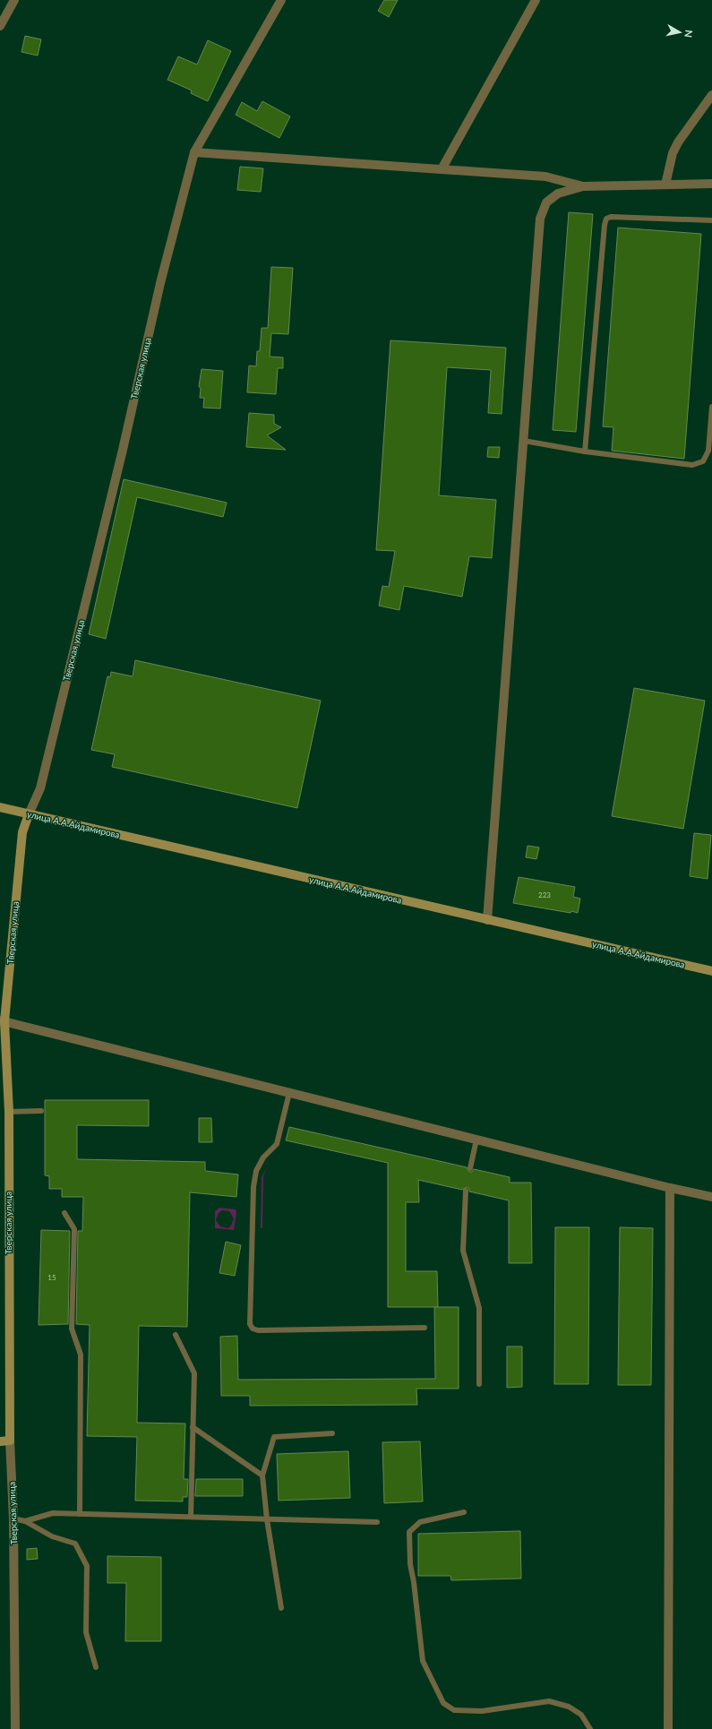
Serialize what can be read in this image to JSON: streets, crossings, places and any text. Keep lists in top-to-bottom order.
{
  "streets": {
    "main road": ["Тверская улица", "улица А.А.Айдамирова"]
  },
  "crossings": [
    ["Тверская улица", "улица А.А.Айдамирова"]
  ],
  "house_numbers": ["223", "15"],
  "north": "right"
}
